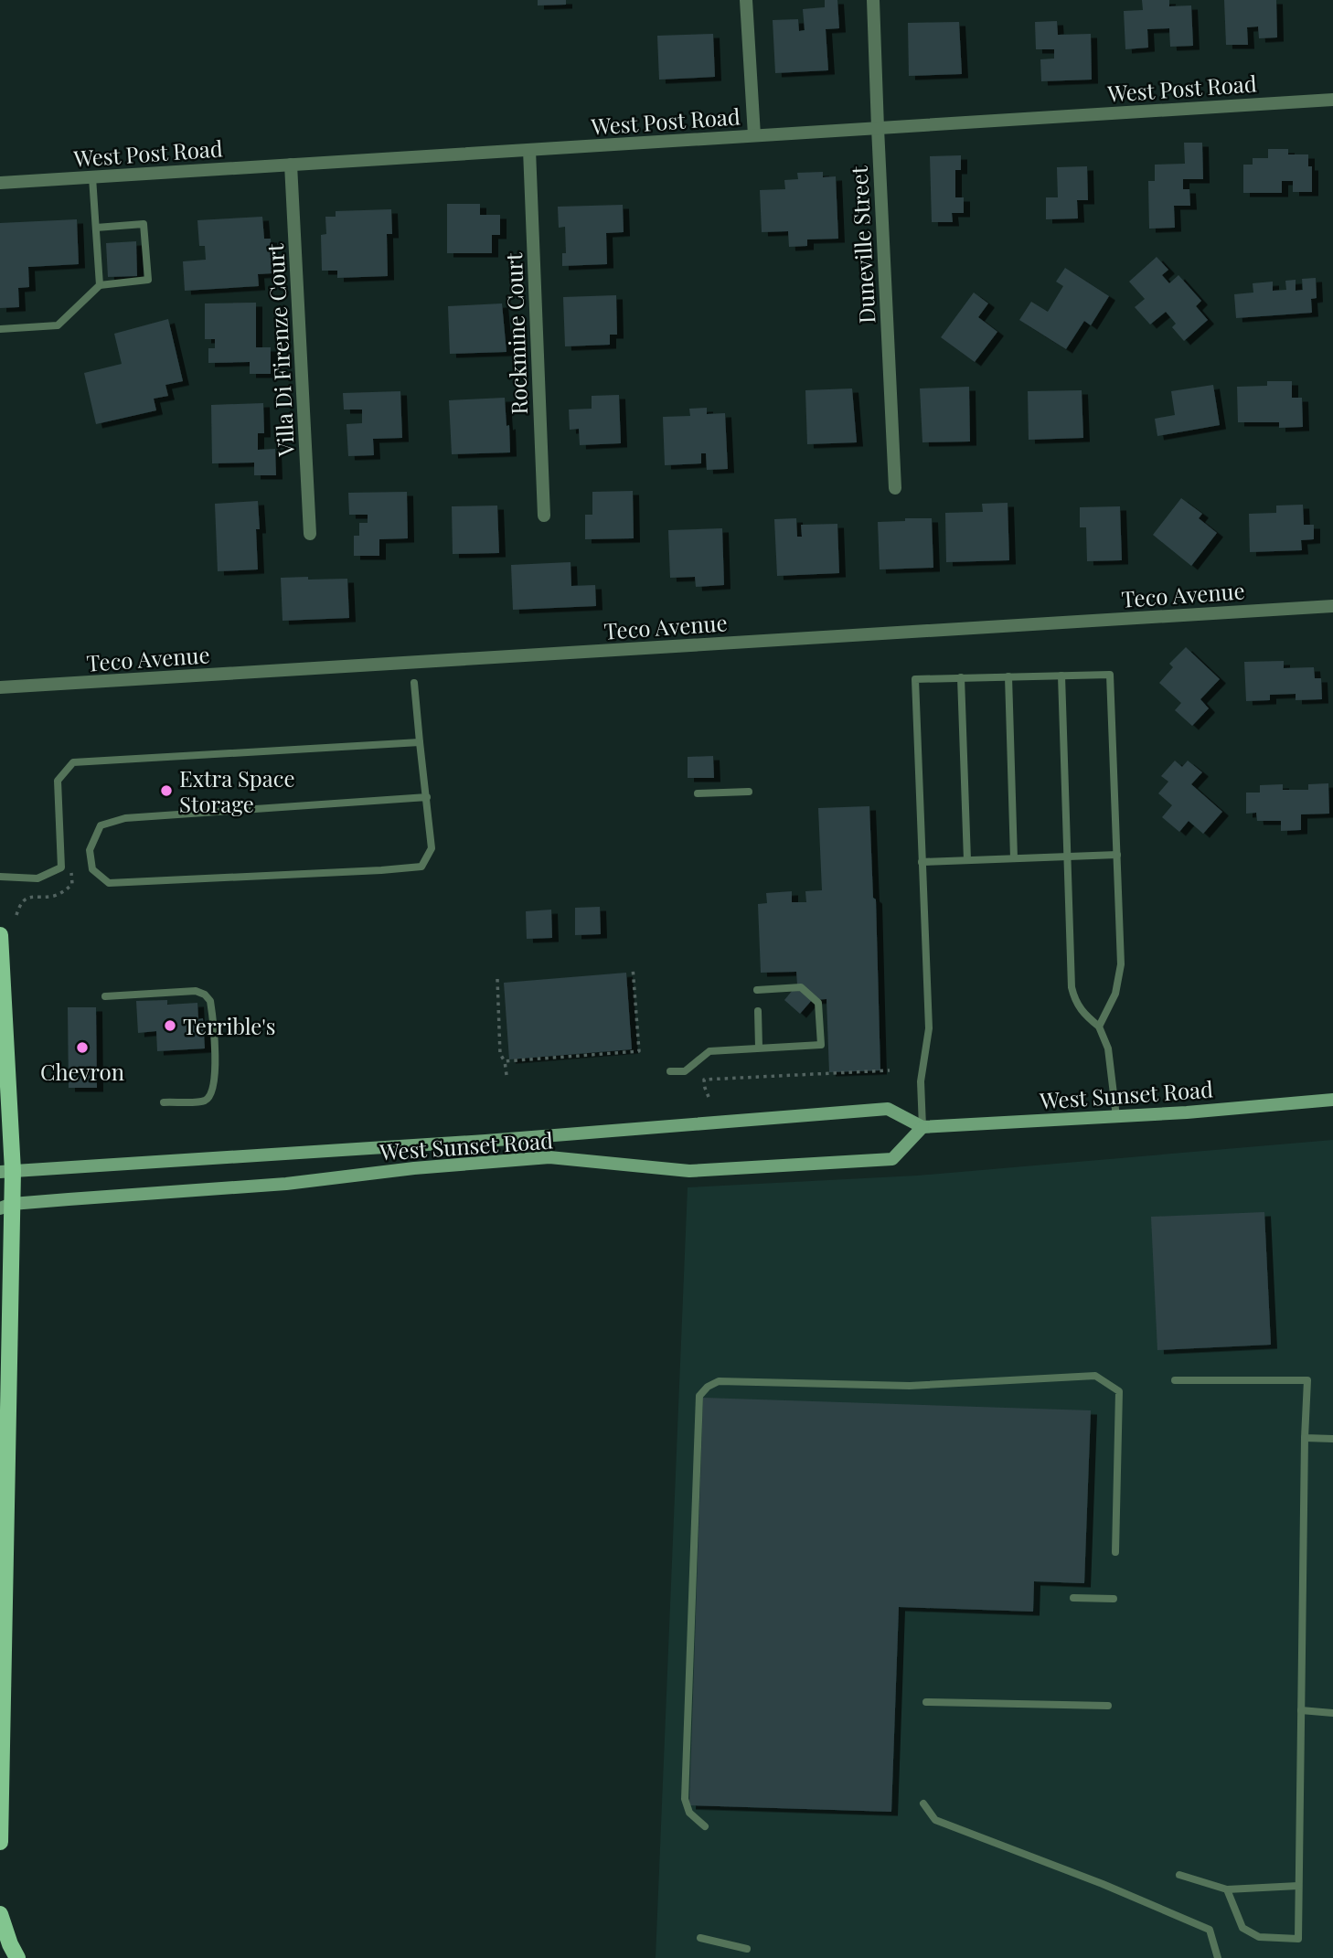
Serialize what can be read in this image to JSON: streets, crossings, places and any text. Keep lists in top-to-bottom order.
{
  "streets": {
    "main road": ["West Sunset Road"],
    "street": [
      "West Post Road",
      "Duneville Street",
      "Rockmine Court",
      "Villa Di Firenze Court",
      "Teco Avenue"
    ]
  },
  "crossings": [
    ["West Post Road", "Duneville Street"],
    ["West Post Road", "Rockmine Court"],
    ["West Post Road", "Villa Di Firenze Court"]
  ],
  "places": ["Extra Space Storage", "Terrible's", "Chevron"]
}
